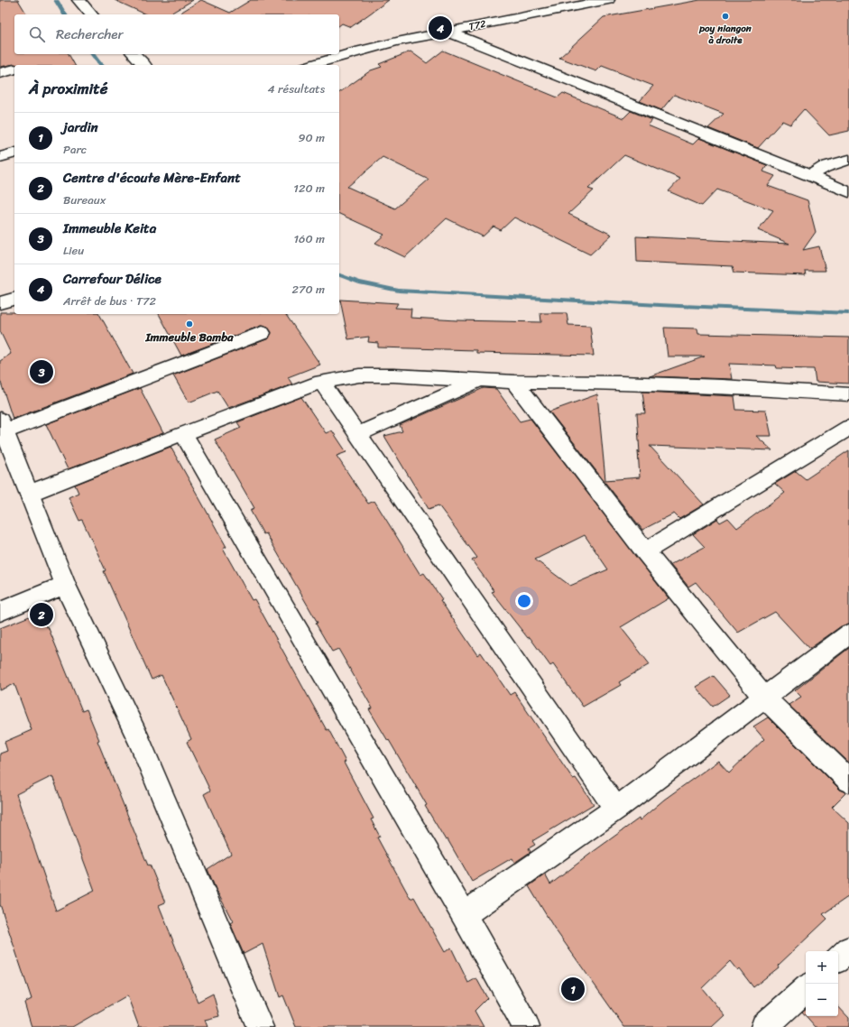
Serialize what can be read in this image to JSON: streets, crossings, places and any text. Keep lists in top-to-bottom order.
{
  "streets": {
    "street": ["T72"]
  },
  "places": ["poy niangon à droite", "Immeuble Bamba"],
  "page": {
    "pins": [
      "4",
      "3",
      "2",
      "1"
    ],
    "search": "Rechercher",
    "heading": ["À proximité", "4 résultats"],
    "list": [
      {
        "mark": "1",
        "name": "jardin",
        "note": "Parc",
        "value": "90 m"
      },
      {
        "mark": "2",
        "name": "Centre d'écoute Mère-Enfant",
        "note": "Bureaux",
        "value": "120 m"
      },
      {
        "mark": "3",
        "name": "Immeuble Keita",
        "note": "Lieu",
        "value": "160 m"
      },
      {
        "mark": "4",
        "name": "Carrefour Délice",
        "note": "Arrêt de bus · T72",
        "value": "270 m"
      }
    ],
    "map_buttons": ["+", "−"]
  }
}
